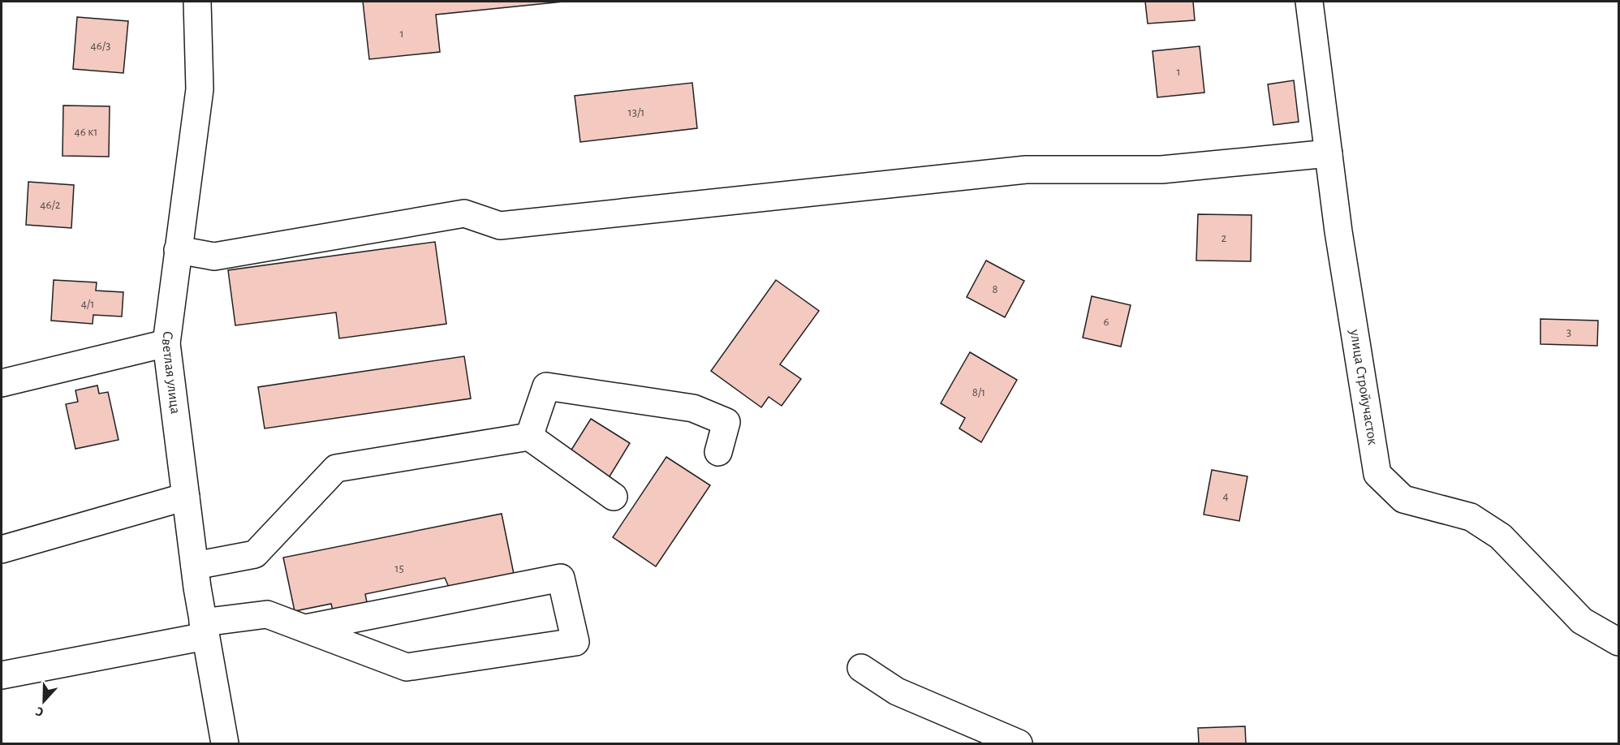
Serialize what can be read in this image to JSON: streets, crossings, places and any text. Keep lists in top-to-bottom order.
{
  "streets": {
    "street": ["Светлая улица", "улица Стройучасток"]
  },
  "house_numbers": [
    "1",
    "46/3",
    "1",
    "13/1",
    "46 к1",
    "46/2",
    "2",
    "8",
    "4/1",
    "6",
    "3",
    "8/1",
    "4",
    "15"
  ],
  "north": "bottom"
}
